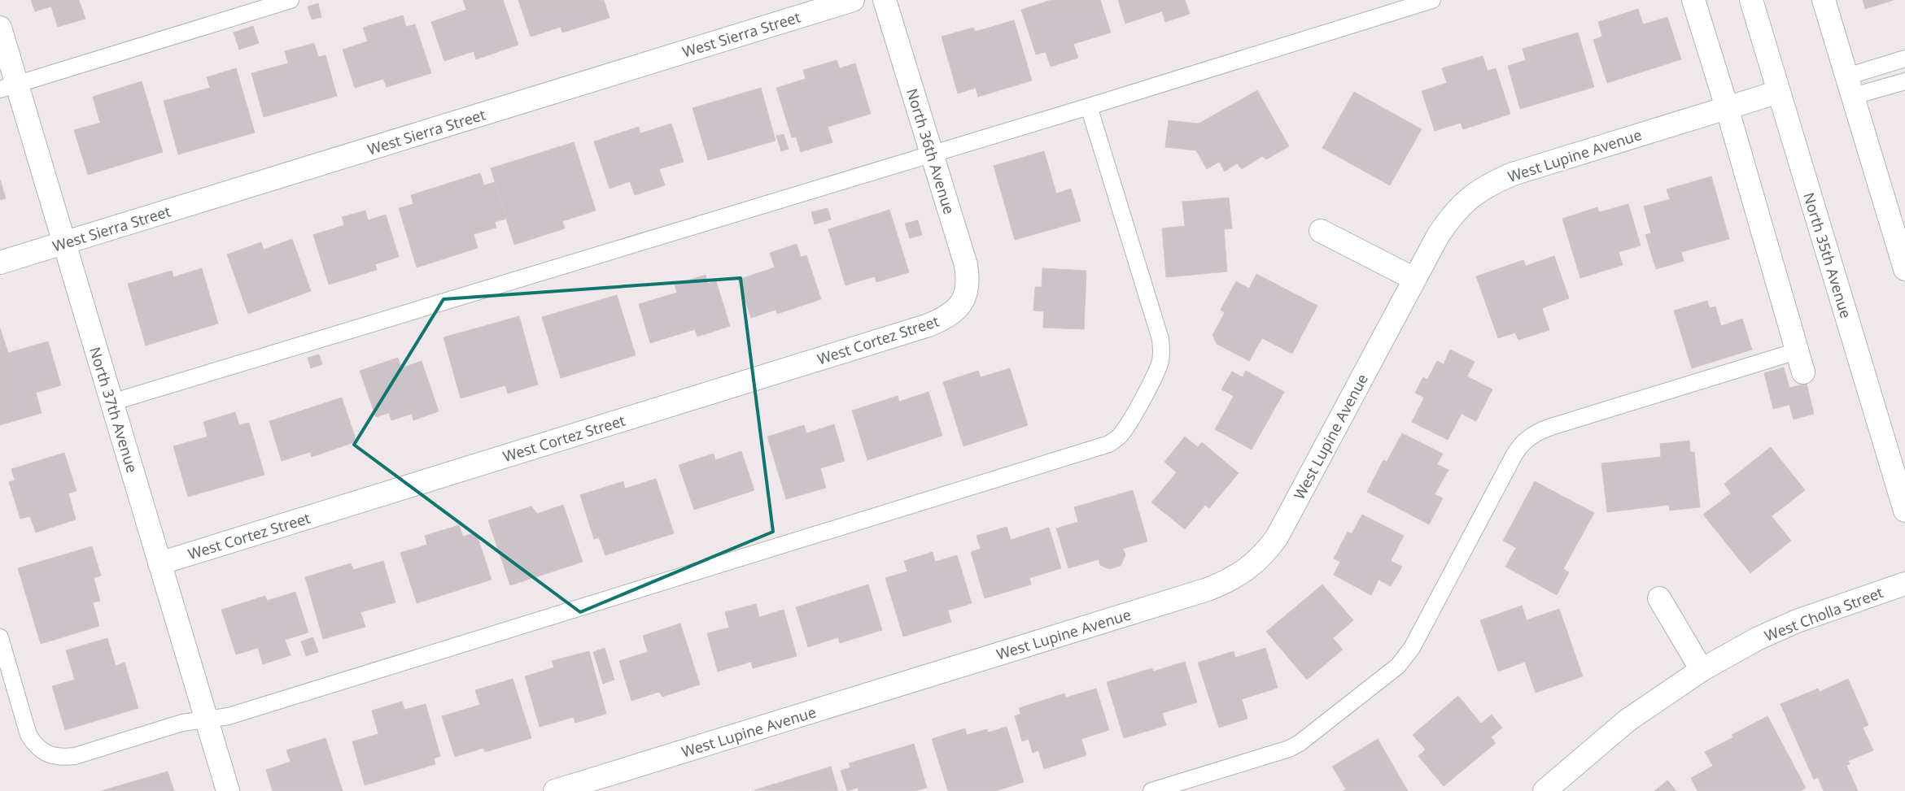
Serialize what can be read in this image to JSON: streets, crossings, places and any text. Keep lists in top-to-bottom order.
{
  "streets": {
    "street": [
      "West Sierra Street",
      "North 36th Avenue",
      "West Lupine Avenue",
      "North 35th Avenue",
      "West Cortez Street",
      "North 37th Avenue",
      "West Cholla Street"
    ]
  },
  "crossings": [
    ["West Sierra Street", "North 37th Avenue"],
    ["North 36th Avenue", "West Cortez Street"],
    ["West Lupine Avenue", "North 35th Avenue"],
    ["West Cortez Street", "North 37th Avenue"]
  ]
}
